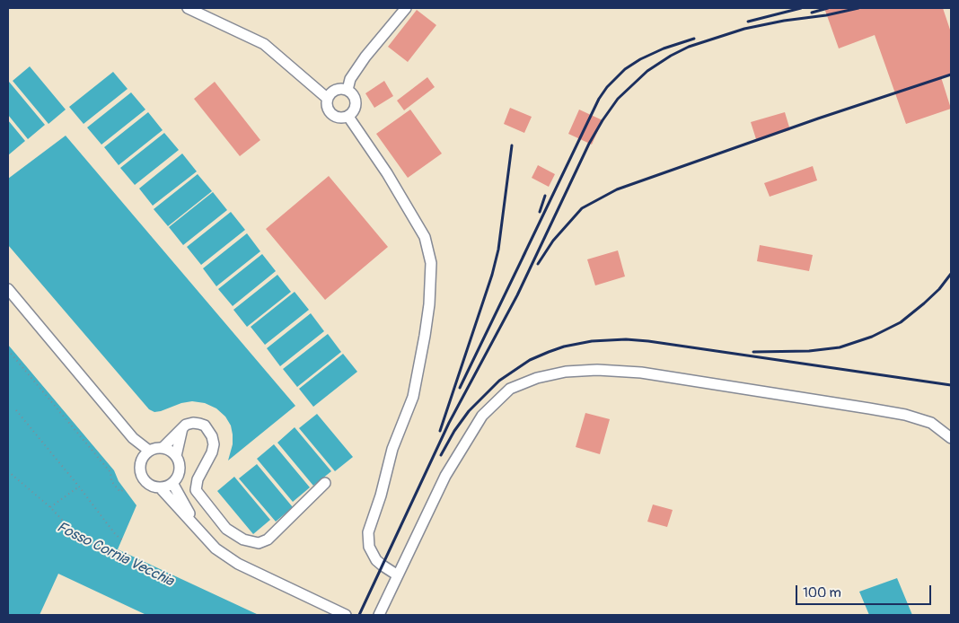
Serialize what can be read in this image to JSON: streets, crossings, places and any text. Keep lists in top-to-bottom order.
{
  "water": ["Fosso Cornia Vecchia"],
  "scale_bar": "100 m"
}
